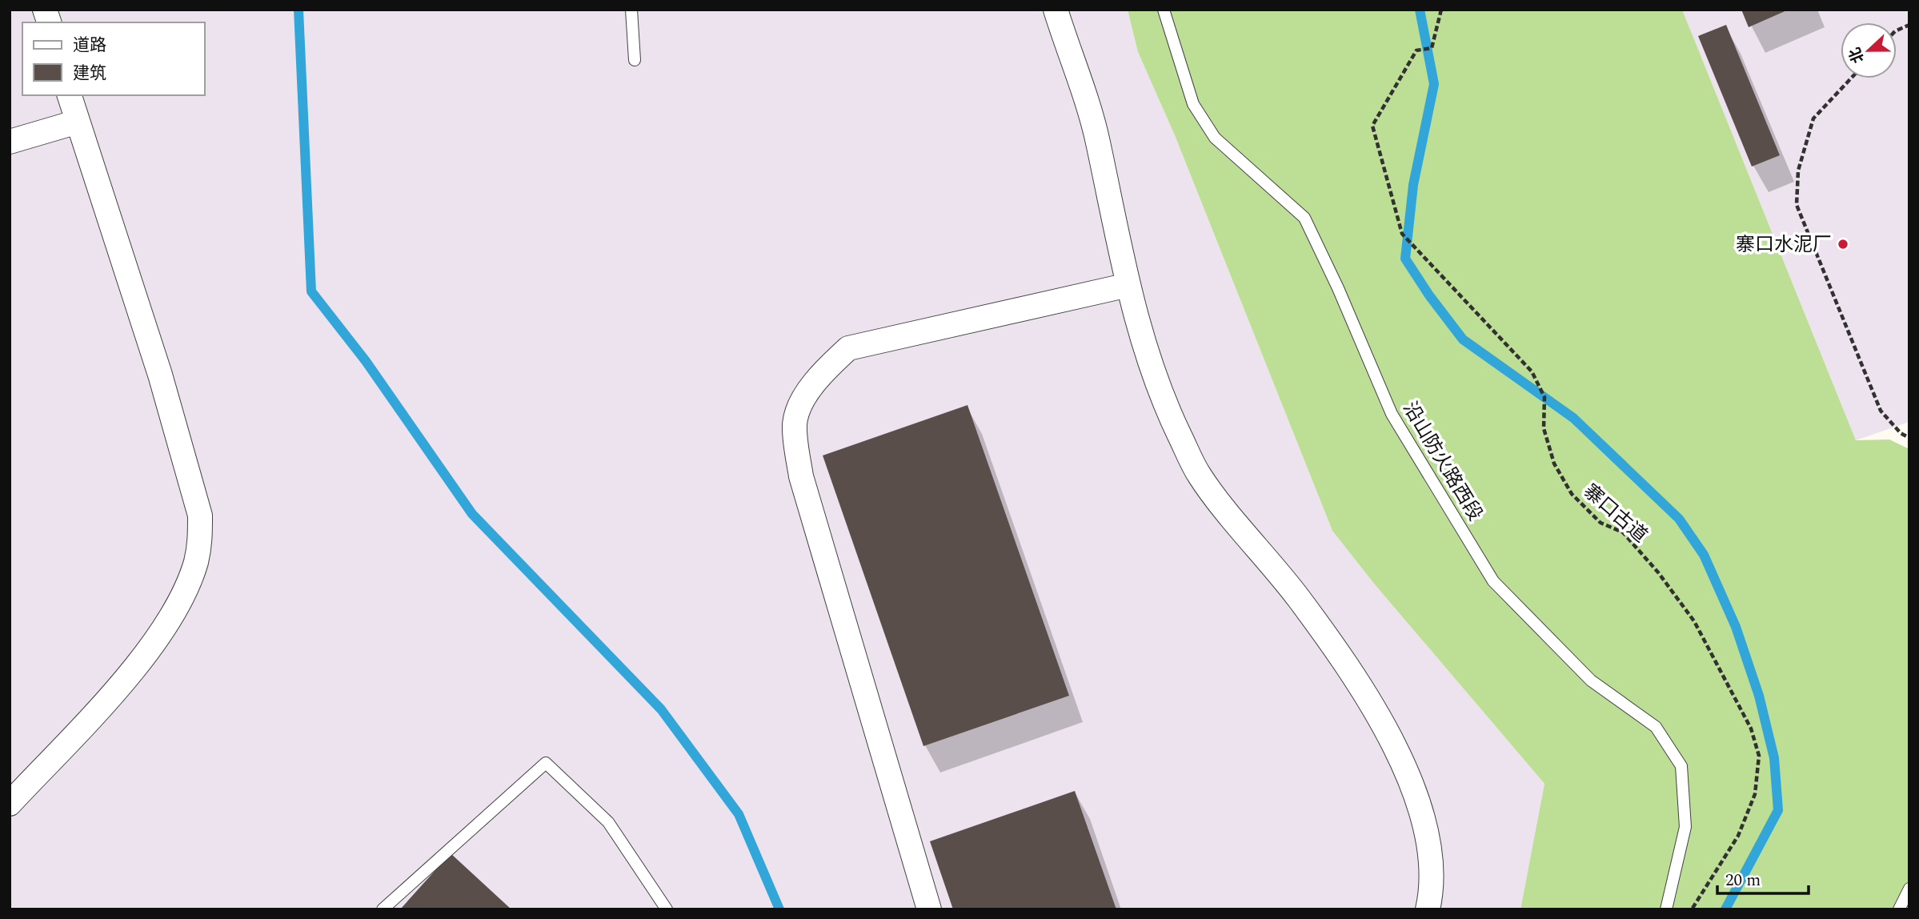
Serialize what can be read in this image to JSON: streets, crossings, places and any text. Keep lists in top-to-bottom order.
{
  "streets": {
    "lane": ["沿山防火路西段"],
    "path": ["寨口古道"]
  },
  "places": ["寨口水泥厂"],
  "legend": ["道路", "建筑"],
  "scale_bar": "20 m",
  "north": "left"
}
